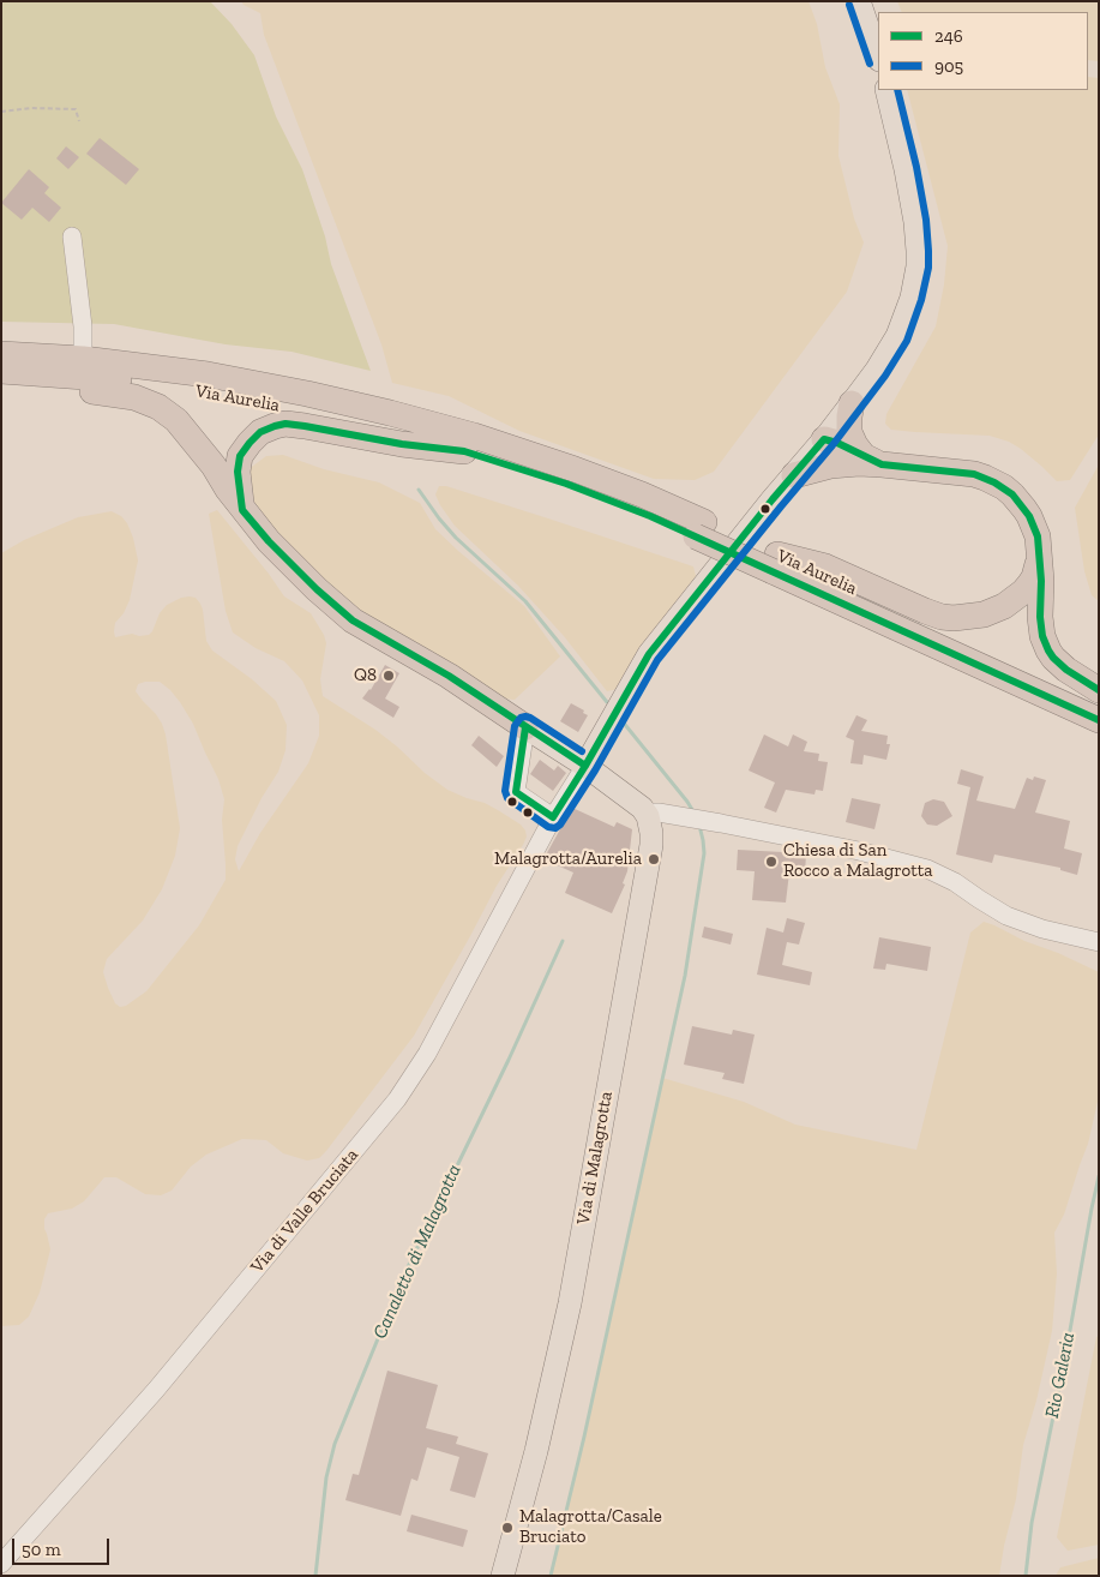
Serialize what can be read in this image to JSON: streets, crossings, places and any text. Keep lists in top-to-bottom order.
{
  "streets": {
    "highway": ["Via Aurelia"],
    "main road": ["Via di Malagrotta"],
    "street": ["Via di Valle Bruciata"]
  },
  "water": ["Canaletto di Malagrotta", "Rio Galeria"],
  "places": [
    "Q8",
    "Malagrotta/Aurelia",
    "Chiesa di San Rocco a Malagrotta",
    "Malagrotta/Casale Bruciato"
  ],
  "lines": ["transit line 905", "transit line 246"],
  "legend": ["246", "905"],
  "scale_bar": "50 m"
}
